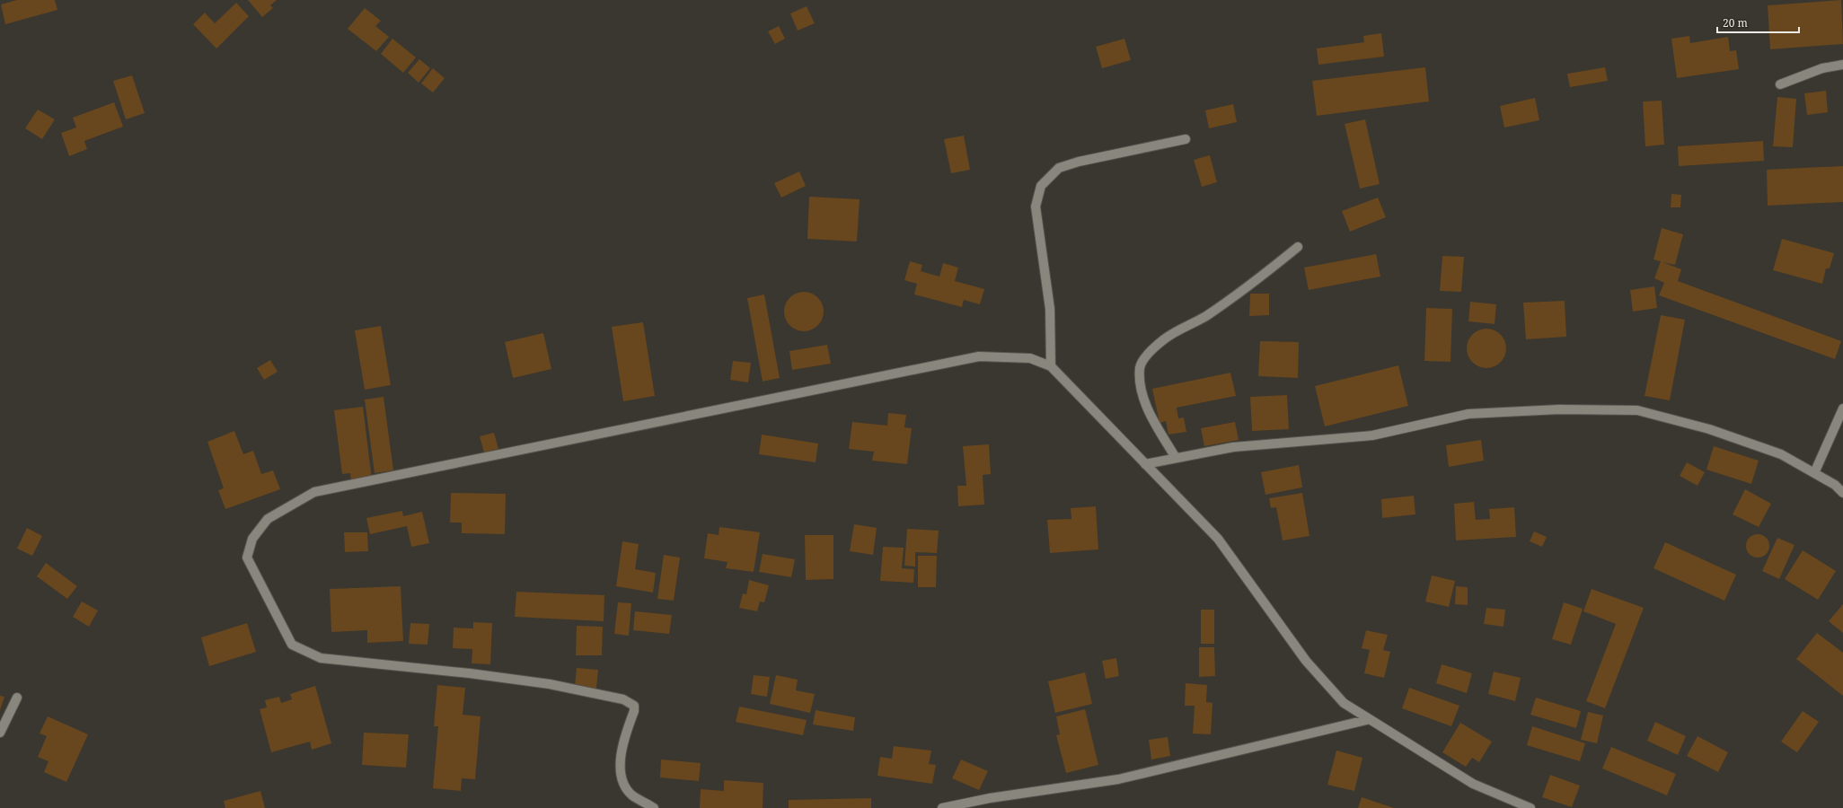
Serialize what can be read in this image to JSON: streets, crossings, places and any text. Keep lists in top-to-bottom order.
{
  "scale_bar": "20 m"
}
